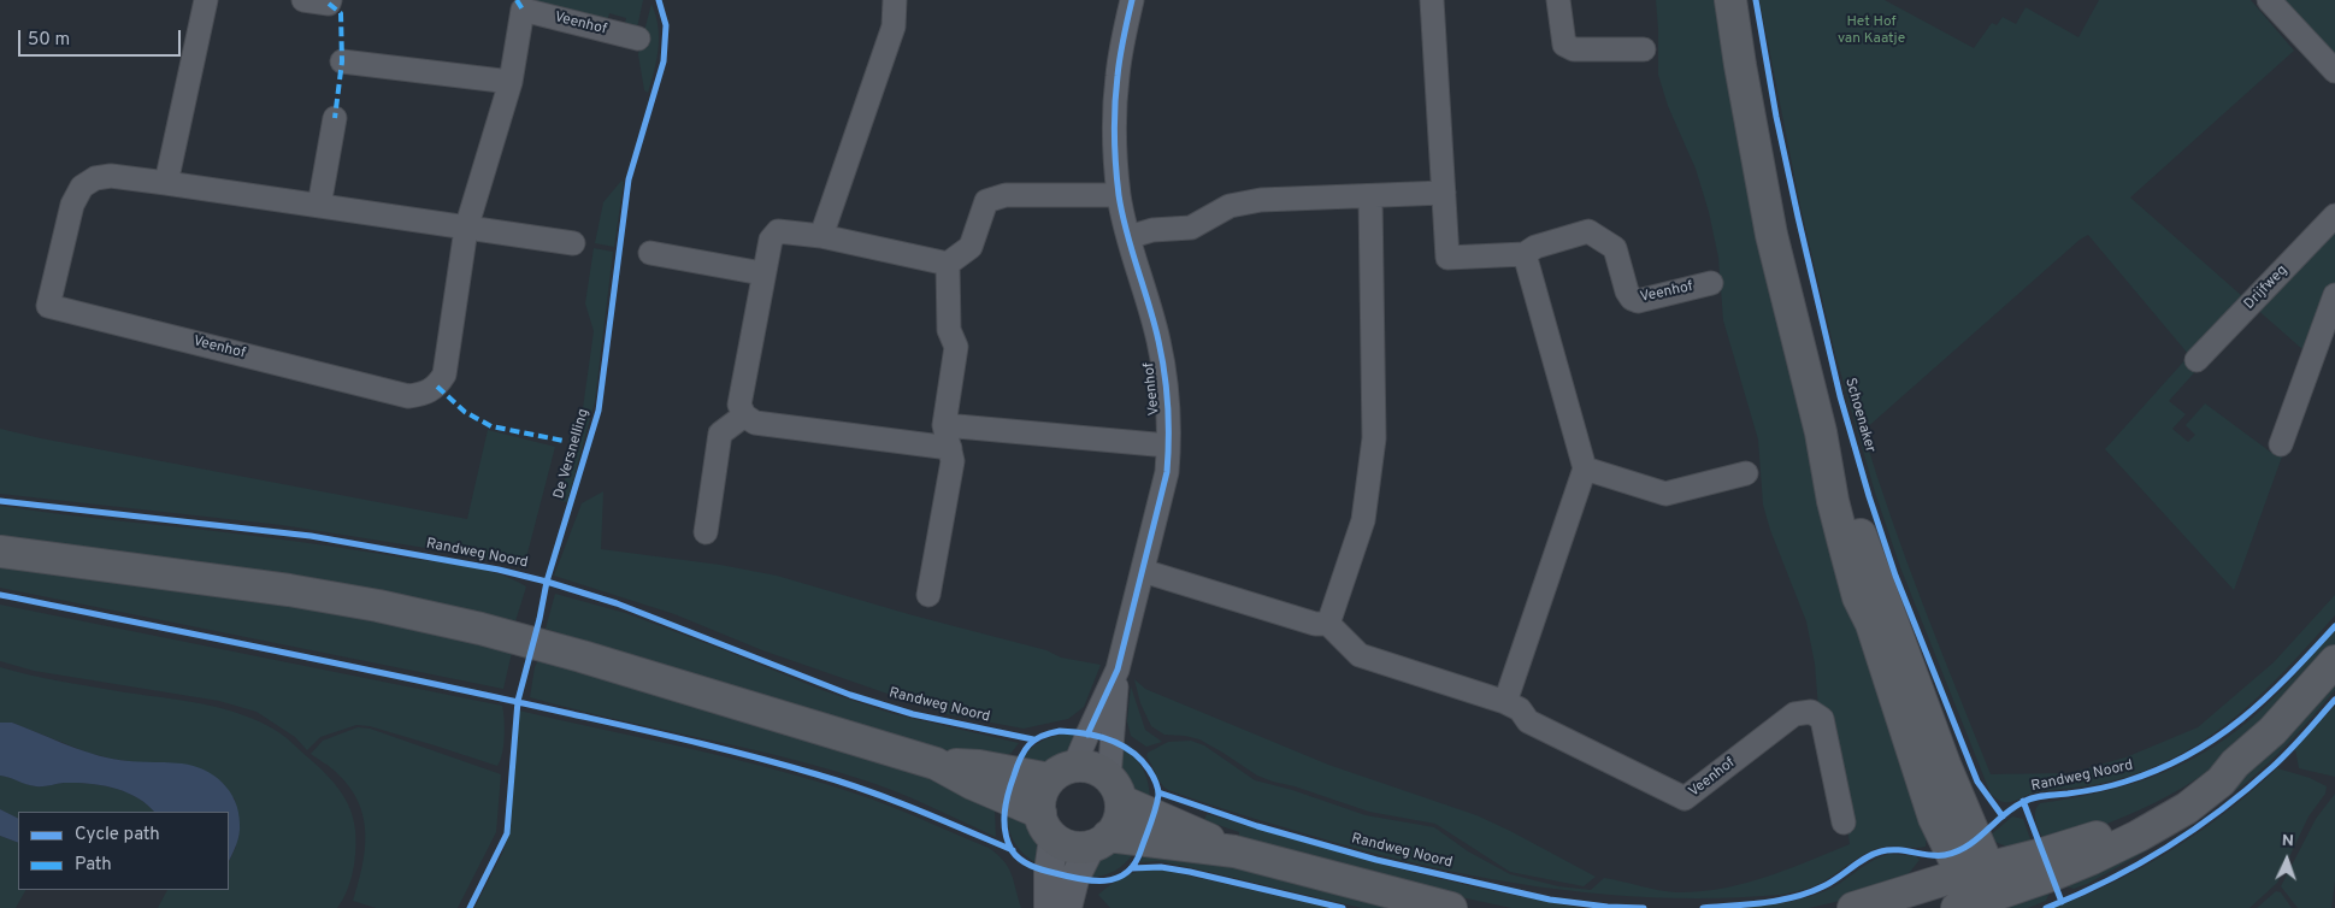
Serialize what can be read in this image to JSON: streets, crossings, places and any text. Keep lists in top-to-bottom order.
{
  "streets": {
    "street": ["Veenhof", "Drijfweg"],
    "cycle path": ["Schoenaker", "De Versnelling", "Randweg Noord"]
  },
  "parks": ["Het Hof van Kaatje"],
  "legend": ["Cycle path", "Path"],
  "scale_bar": "50 m",
  "north": "top"
}
